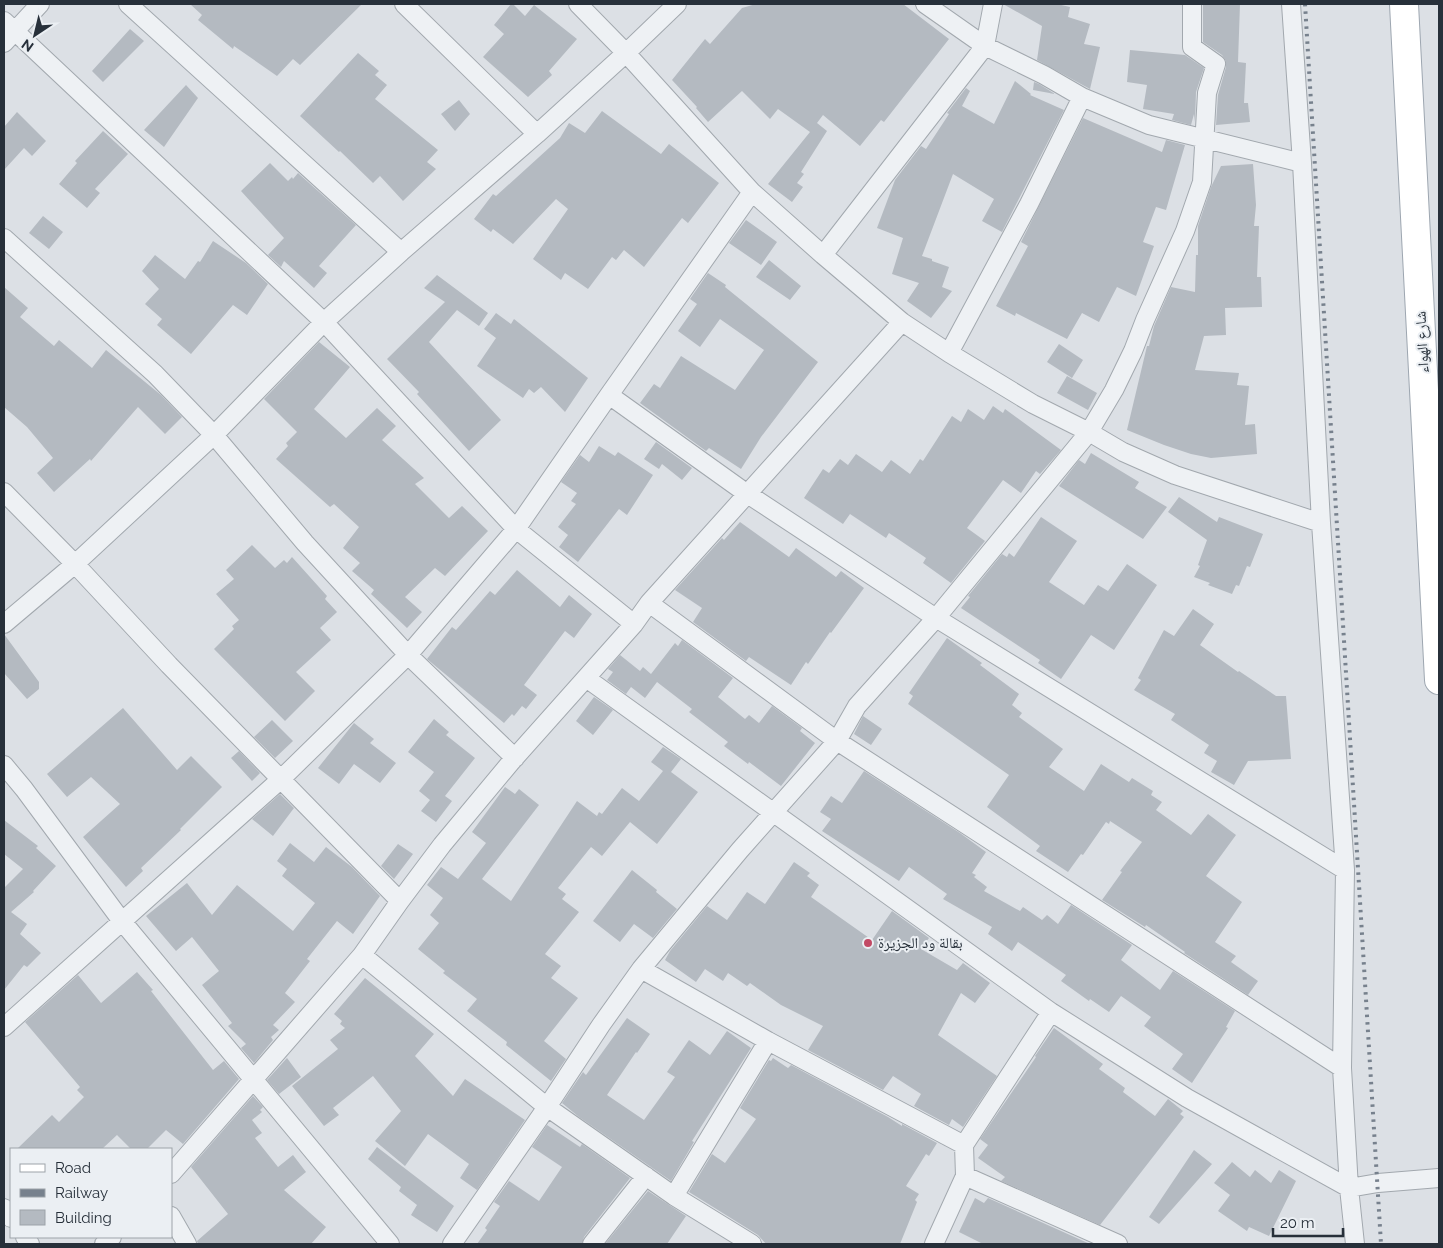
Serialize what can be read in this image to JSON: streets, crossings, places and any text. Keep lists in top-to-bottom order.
{
  "streets": {
    "main road": ["شارع الهواء"]
  },
  "places": ["بقالة ود الجزيرة"],
  "legend": ["Road", "Railway", "Building"],
  "scale_bar": "20 m",
  "north": "bottom left"
}
